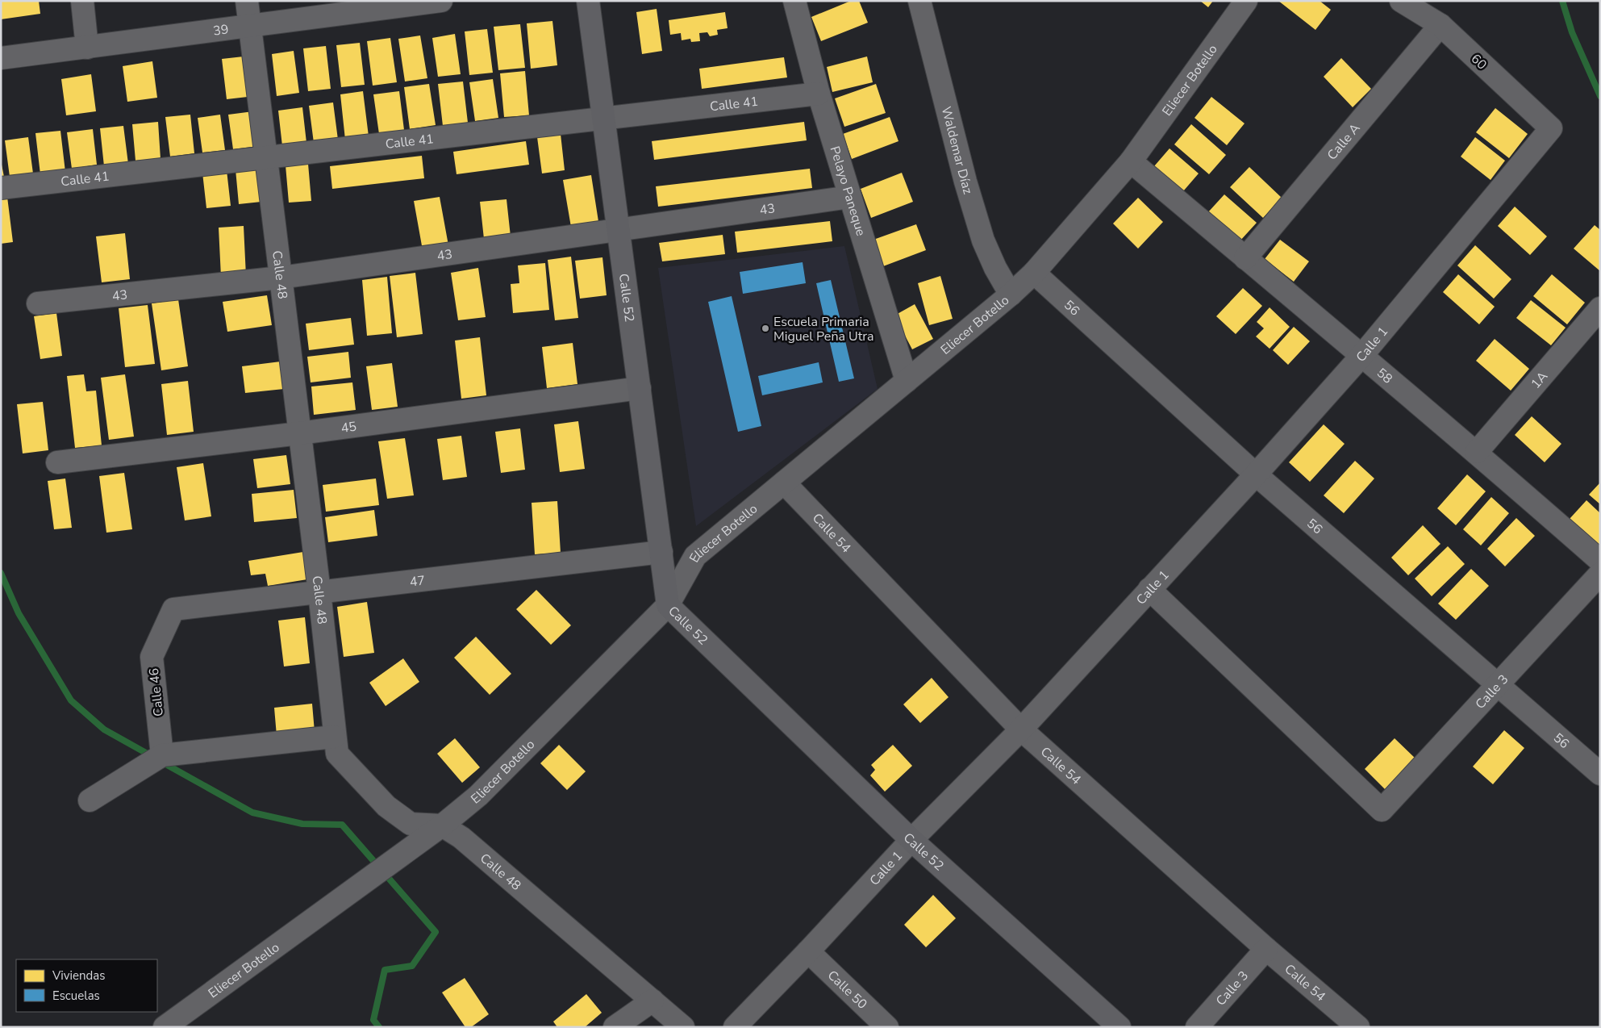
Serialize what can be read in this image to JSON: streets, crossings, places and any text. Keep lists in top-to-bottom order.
{
  "streets": {
    "street": [
      "39",
      "60",
      "Eliecer Botello",
      "Calle 41",
      "Calle A",
      "Waldemar Díaz",
      "Pelayo Paneque",
      "43",
      "Calle 48",
      "Calle 52",
      "56",
      "Calle 1",
      "58",
      "1A",
      "45",
      "Calle 54",
      "47",
      "Calle 3",
      "Calle 46",
      "Calle 50"
    ]
  },
  "crossings": [
    ["39", "Calle 48"],
    ["60", "Calle A"],
    ["60", "Calle 1"],
    ["Eliecer Botello", "Waldemar Díaz"],
    ["Eliecer Botello", "Pelayo Paneque"],
    ["Eliecer Botello", "Calle 48"],
    ["Eliecer Botello", "Calle 52"],
    ["Eliecer Botello", "56"],
    ["Eliecer Botello", "58"],
    ["Eliecer Botello", "Calle 54"],
    ["Calle 41", "Pelayo Paneque"],
    ["Calle 41", "Calle 48"],
    ["Calle 41", "Calle 52"],
    ["Calle A", "58"],
    ["Pelayo Paneque", "43"],
    ["43", "Calle 48"],
    ["43", "Calle 52"],
    ["Calle 48", "45"],
    ["Calle 48", "47"],
    ["Calle 52", "Calle 1"],
    ["Calle 52", "45"],
    ["Calle 52", "47"],
    ["56", "Calle 1"],
    ["56", "Calle 3"],
    ["Calle 1", "58"],
    ["Calle 1", "Calle 54"],
    ["Calle 1", "Calle 3"],
    ["Calle 1", "Calle 50"],
    ["58", "1A"],
    ["Calle 54", "Calle 3"],
    ["47", "Calle 46"]
  ],
  "places": ["Escuela Primaria Miguel Peña Utra"],
  "legend": ["Viviendas", "Escuelas"]
}
